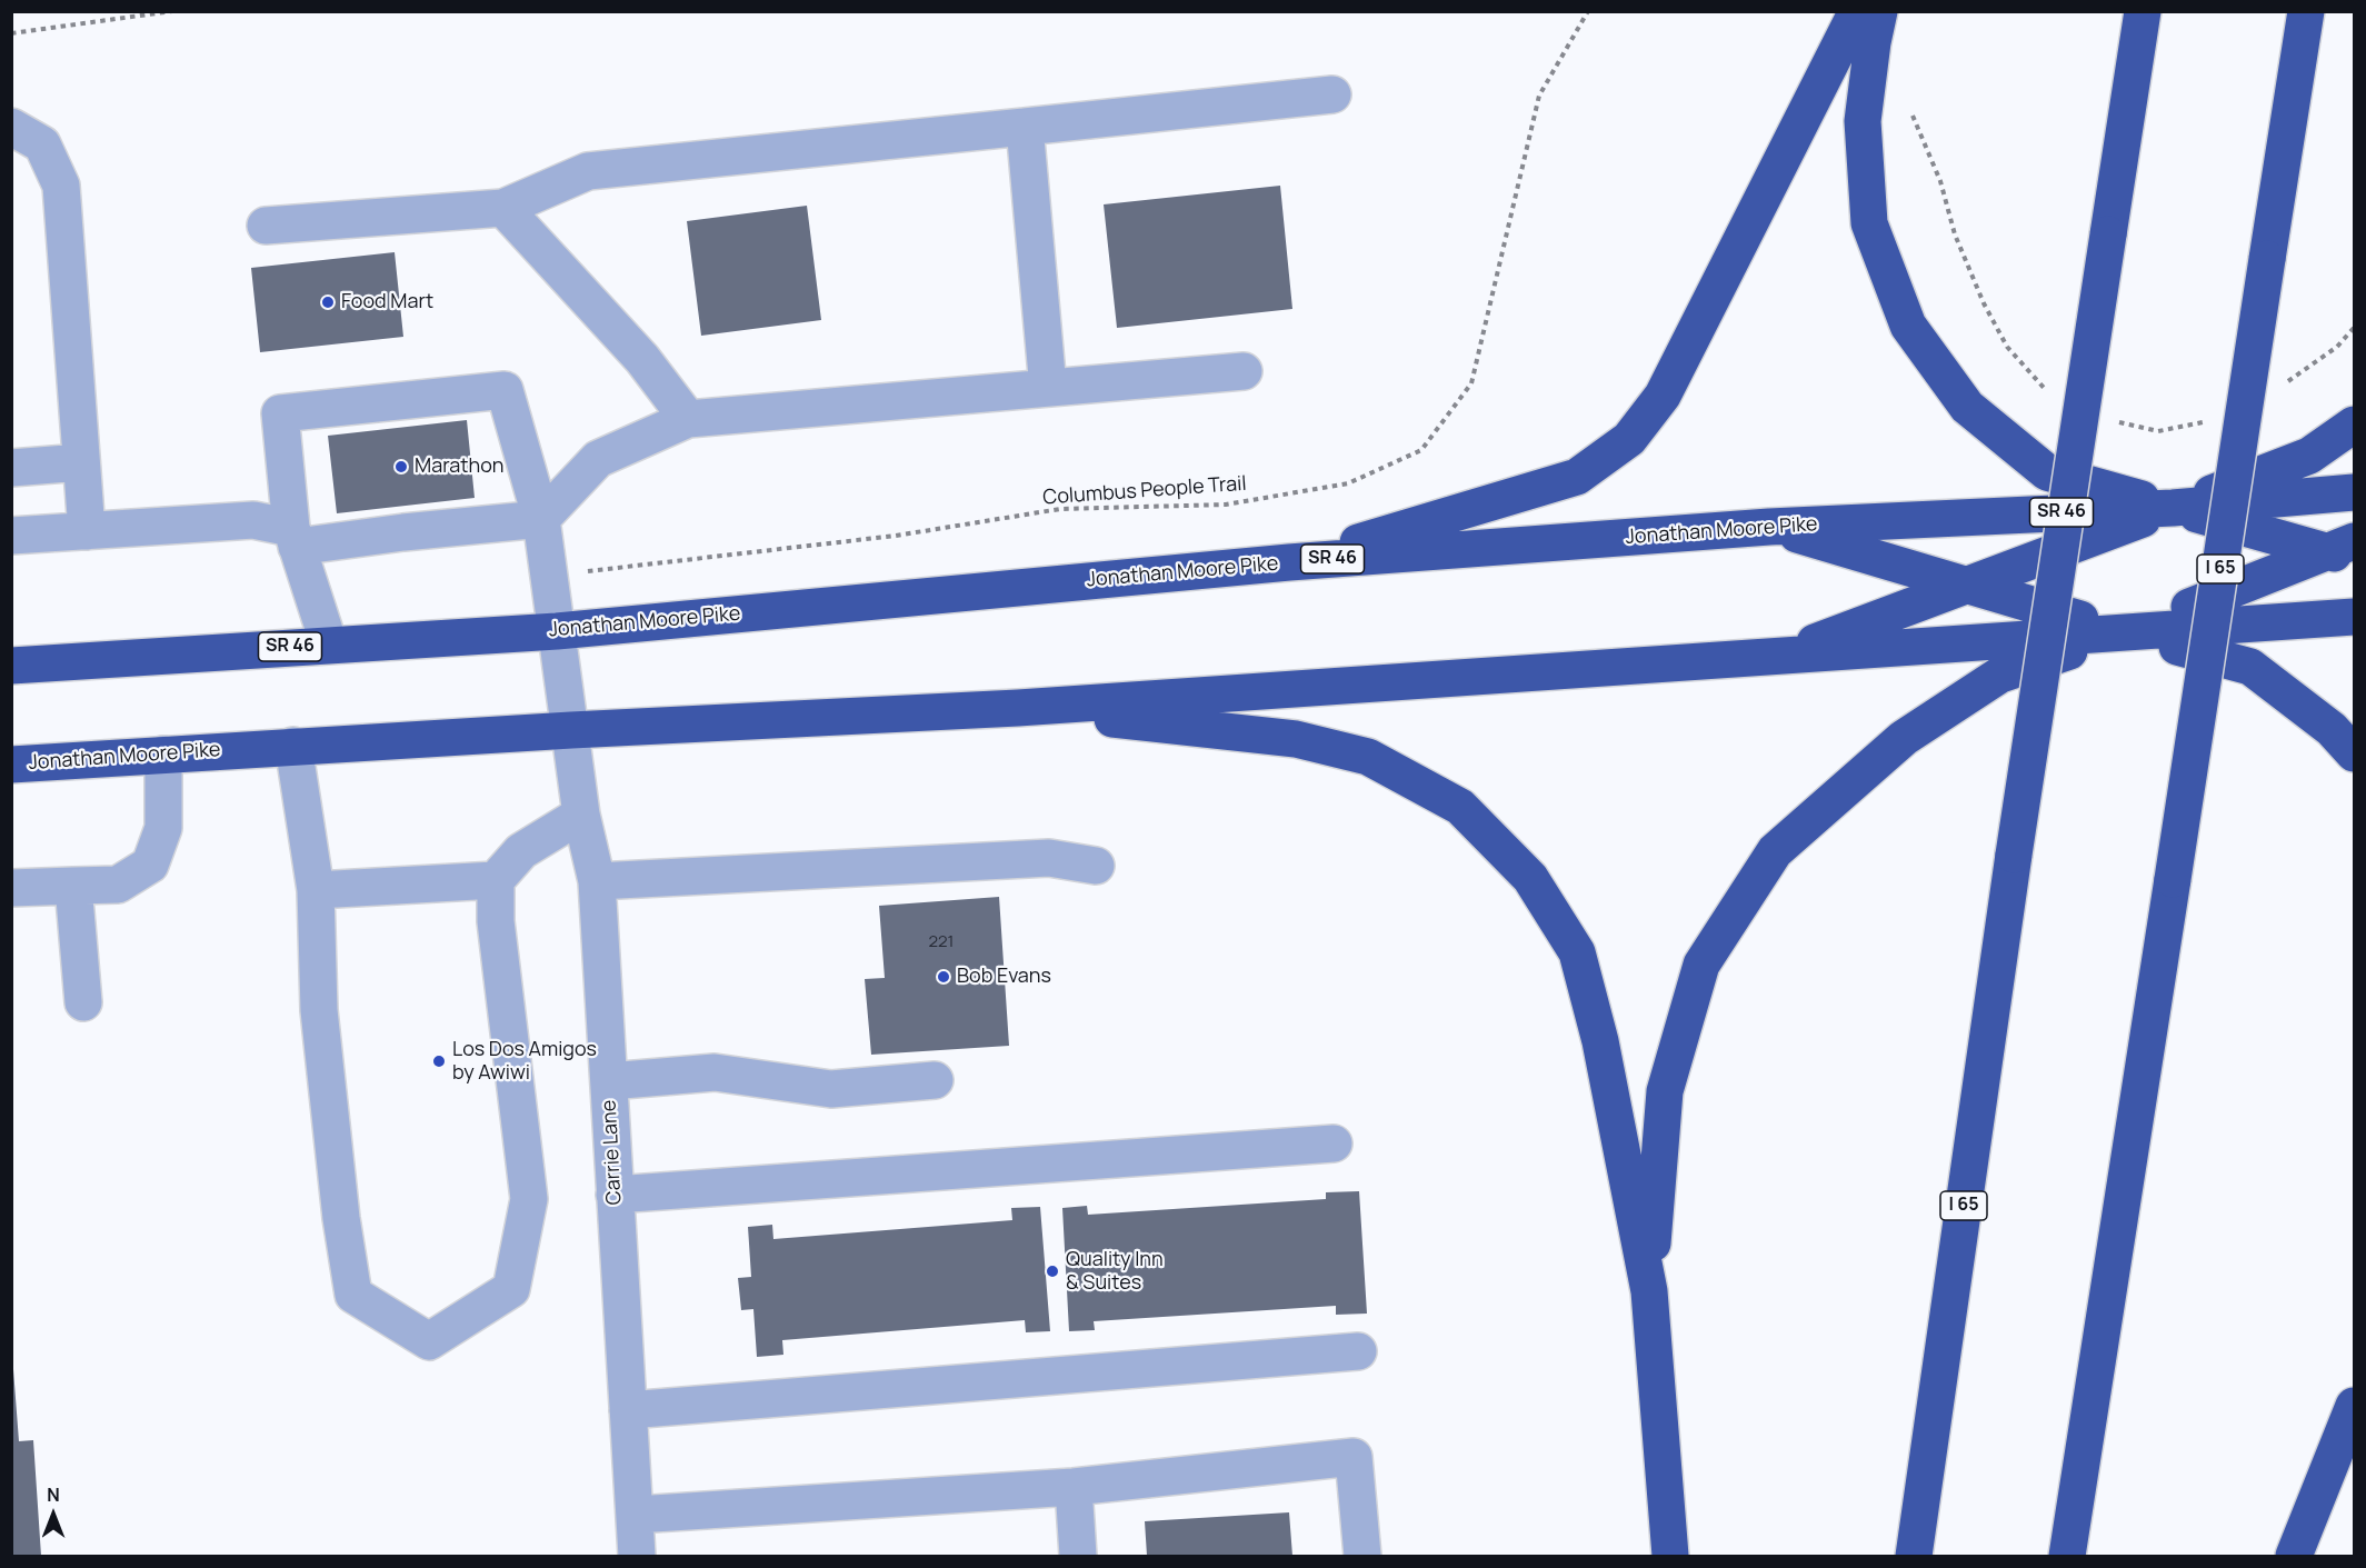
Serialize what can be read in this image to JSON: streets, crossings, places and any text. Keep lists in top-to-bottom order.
{
  "streets": {
    "highway": ["SR 46", "Jonathan Moore Pike", "I 65"],
    "street": ["Carrie Lane"],
    "path": ["Columbus People Trail"]
  },
  "crossings": [
    ["Columbus People Trail", "Carrie Lane"],
    ["Jonathan Moore Pike", "Carrie Lane"]
  ],
  "places": [
    "Food Mart",
    "Marathon",
    "Bob Evans",
    "Los Dos Amigos by Awiwi",
    "Quality Inn & Suites"
  ],
  "house_numbers": ["221"],
  "north": "top"
}
